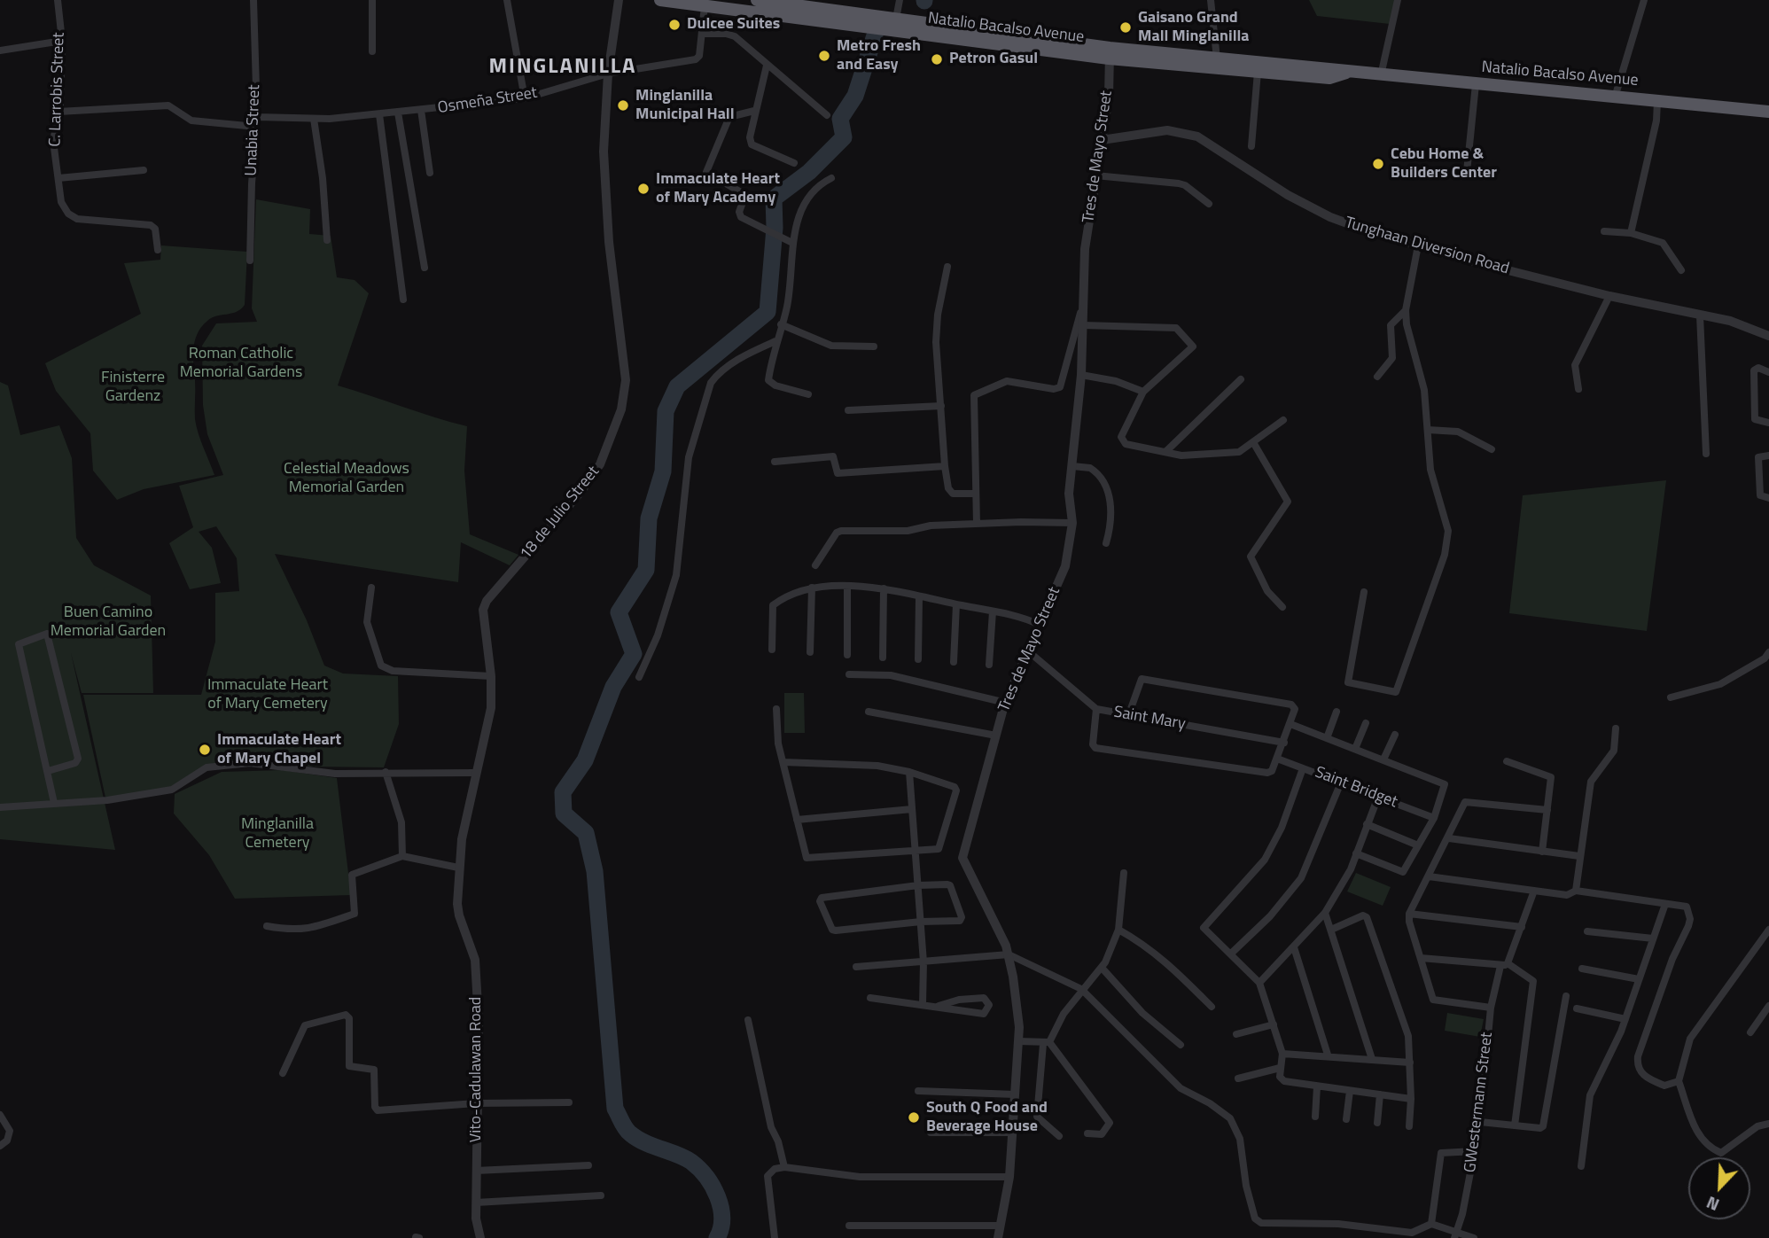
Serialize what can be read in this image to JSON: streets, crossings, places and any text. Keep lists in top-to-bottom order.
{
  "streets": {
    "highway": ["Natalio Bacalso Avenue"],
    "street": [
      "C. Larrobis Street",
      "Osmeña Street",
      "Unabia Street",
      "Tres de Mayo Street",
      "Tunghaan Diversion Road",
      "18 de Julio Street",
      "Saint Mary",
      "Saint Bridget",
      "Vito-Cadulawan Road",
      "GWestermann Street"
    ]
  },
  "crossings": [
    ["Natalio Bacalso Avenue", "Osmeña Street"],
    ["Natalio Bacalso Avenue", "Tres de Mayo Street"],
    ["Osmeña Street", "Unabia Street"],
    ["Osmeña Street", "18 de Julio Street"],
    ["Tres de Mayo Street", "Tunghaan Diversion Road"],
    ["Tres de Mayo Street", "Saint Mary"],
    ["18 de Julio Street", "Vito-Cadulawan Road"]
  ],
  "districts": ["MINGLANILLA"],
  "parks": [
    "Roman Catholic Memorial Gardens",
    "Finisterre Gardenz",
    "Celestial Meadows Memorial Garden",
    "Buen Camino Memorial Garden",
    "Immaculate Heart of Mary Cemetery",
    "Minglanilla Cemetery"
  ],
  "places": [
    "Dulcee Suites",
    "Gaisano Grand Mall Minglanilla",
    "Metro Fresh and Easy",
    "Petron Gasul",
    "Minglanilla Municipal Hall",
    "Cebu Home & Builders Center",
    "Immaculate Heart of Mary Academy",
    "Immaculate Heart of Mary Chapel",
    "South Q Food and Beverage House"
  ],
  "north": "bottom left"
}
